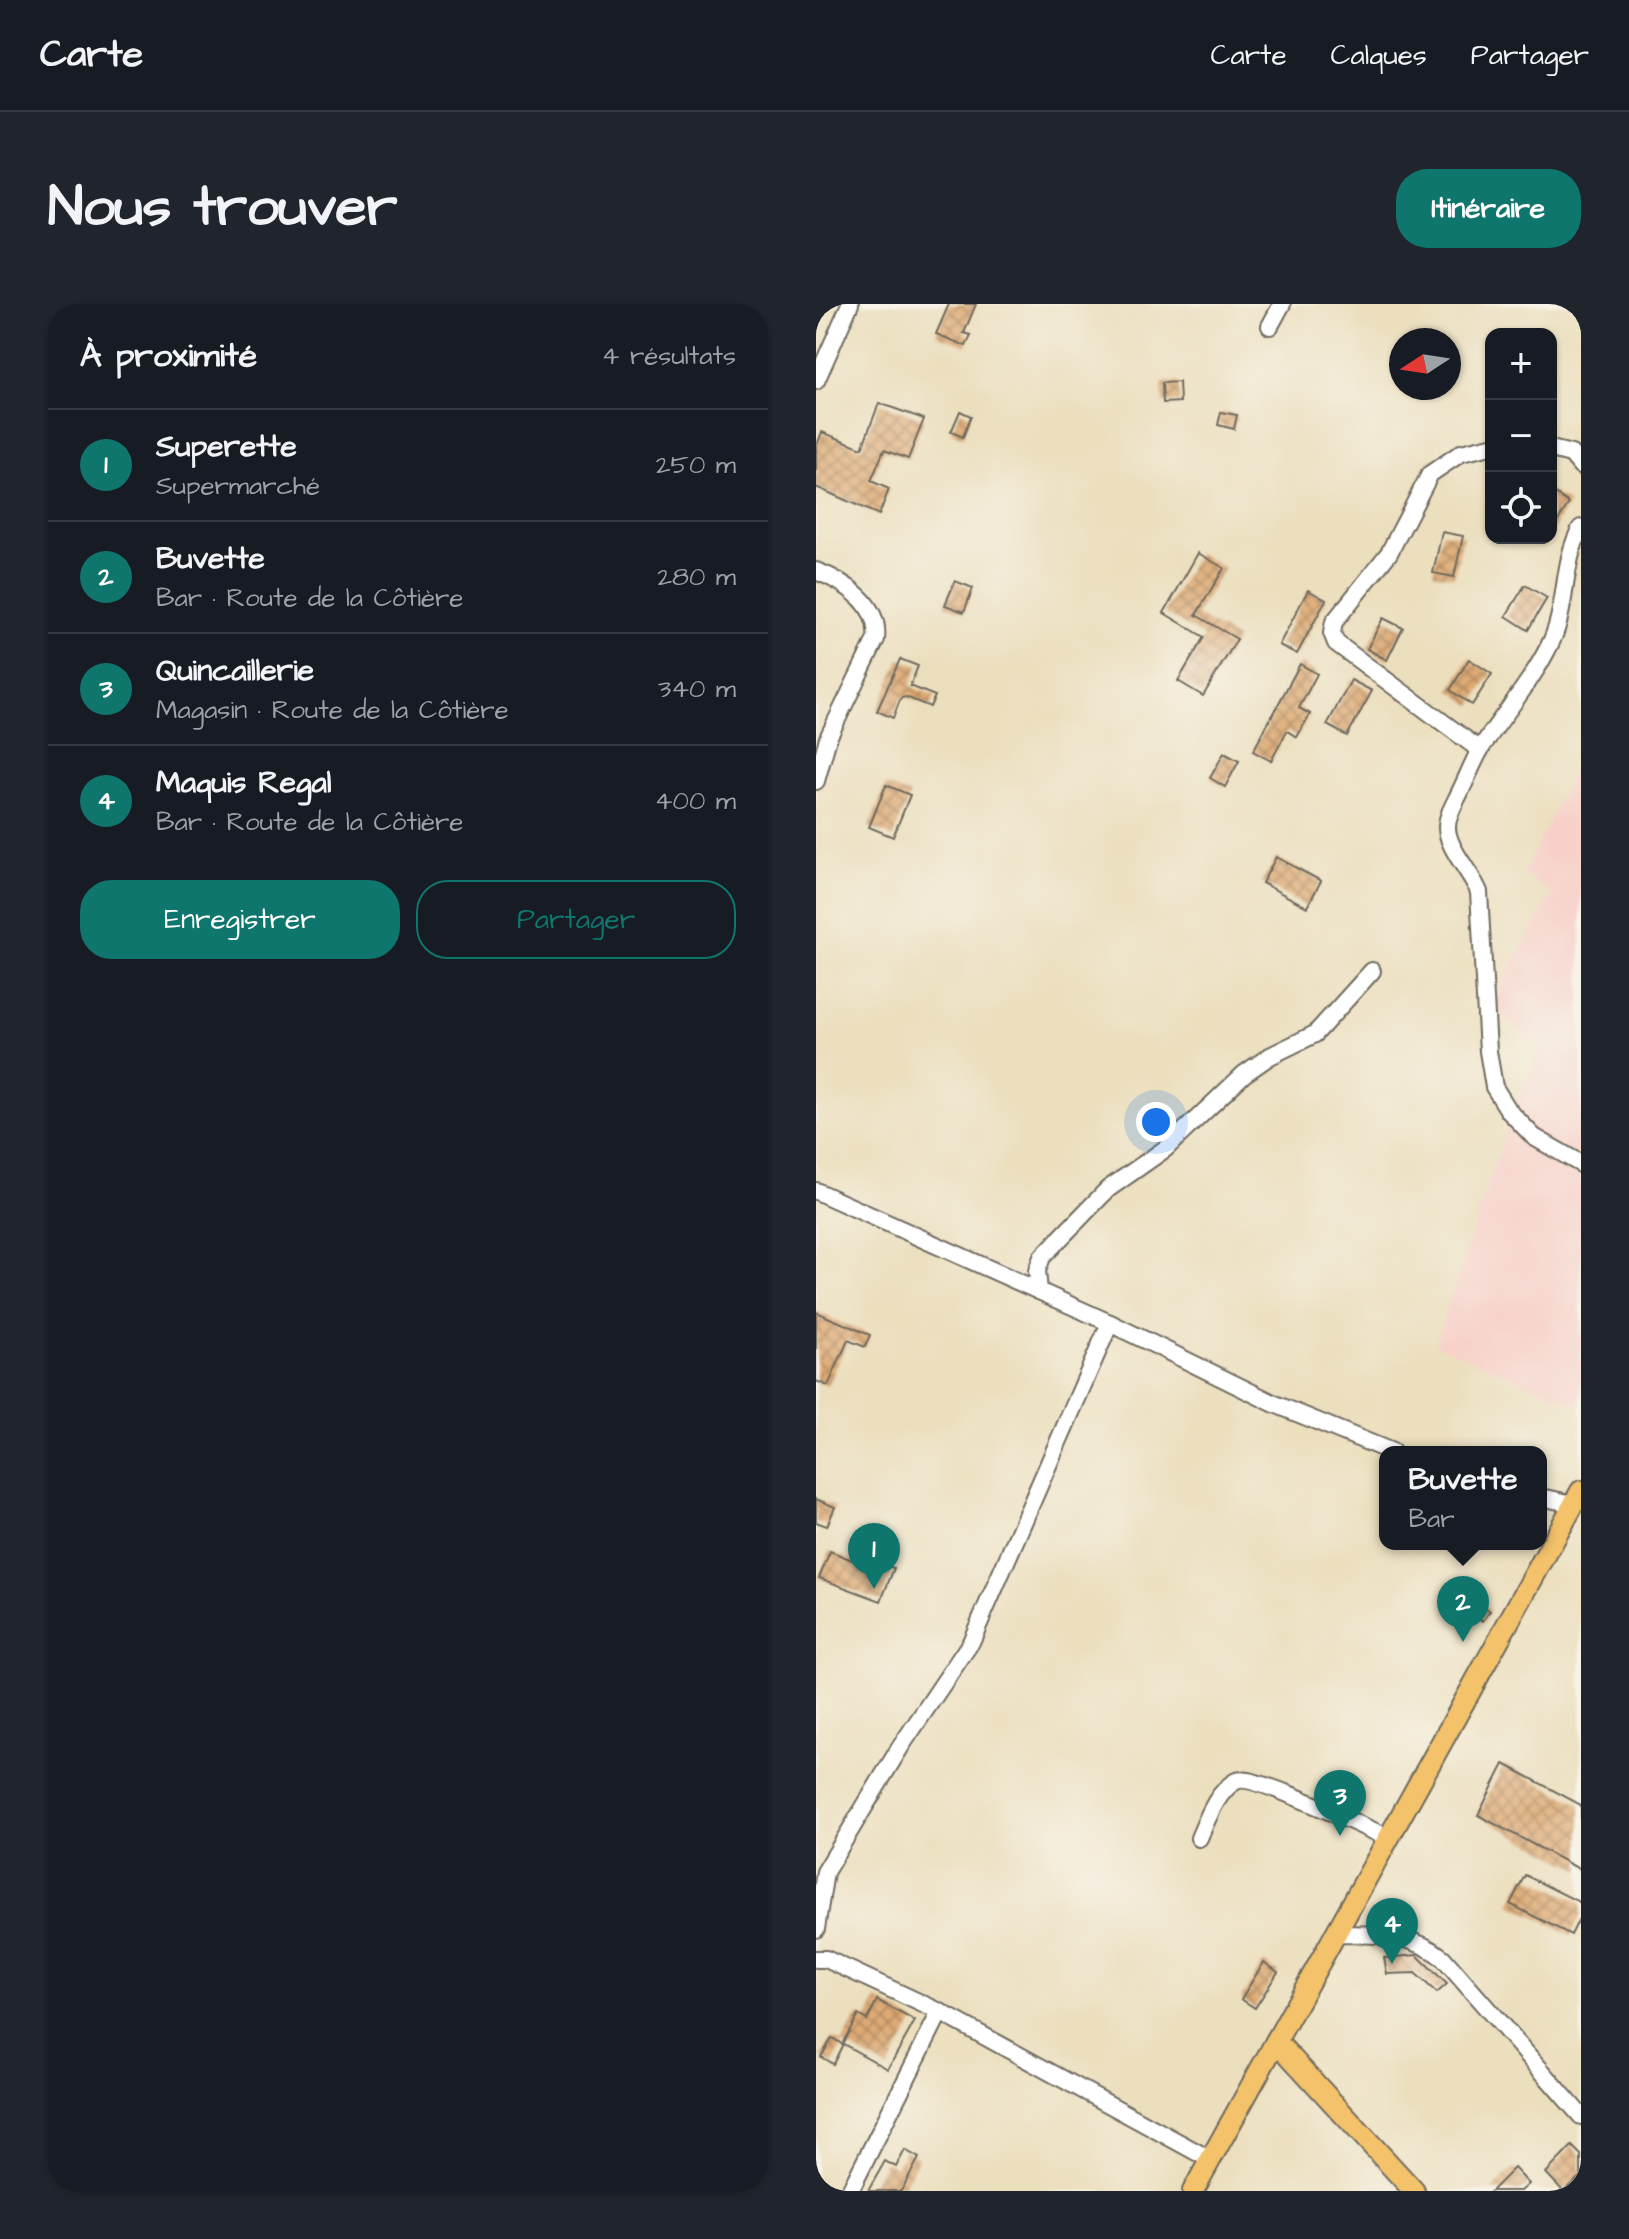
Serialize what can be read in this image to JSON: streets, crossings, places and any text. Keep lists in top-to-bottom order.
{
  "north": "left",
  "page": {
    "header": "Carte",
    "nav": ["Carte", "Calques", "Partager"],
    "title": "Nous trouver",
    "buttons": [
      "Itinéraire",
      ["Enregistrer", "Partager"]
    ],
    "heading": ["À proximité", "4 résultats"],
    "map_buttons": ["+", "−"],
    "list": [
      {
        "mark": "1",
        "name": "Superette",
        "note": "Supermarché",
        "value": "250 m"
      },
      {
        "mark": "2",
        "name": "Buvette",
        "note": "Bar · Route de la Côtière",
        "value": "280 m"
      },
      {
        "mark": "3",
        "name": "Quincaillerie",
        "note": "Magasin · Route de la Côtière",
        "value": "340 m"
      },
      {
        "mark": "4",
        "name": "Maquis Regal",
        "note": "Bar · Route de la Côtière",
        "value": "400 m"
      }
    ],
    "popup": ["Buvette", "Bar"],
    "pins": [
      "1",
      "2",
      "3",
      "4"
    ]
  }
}
